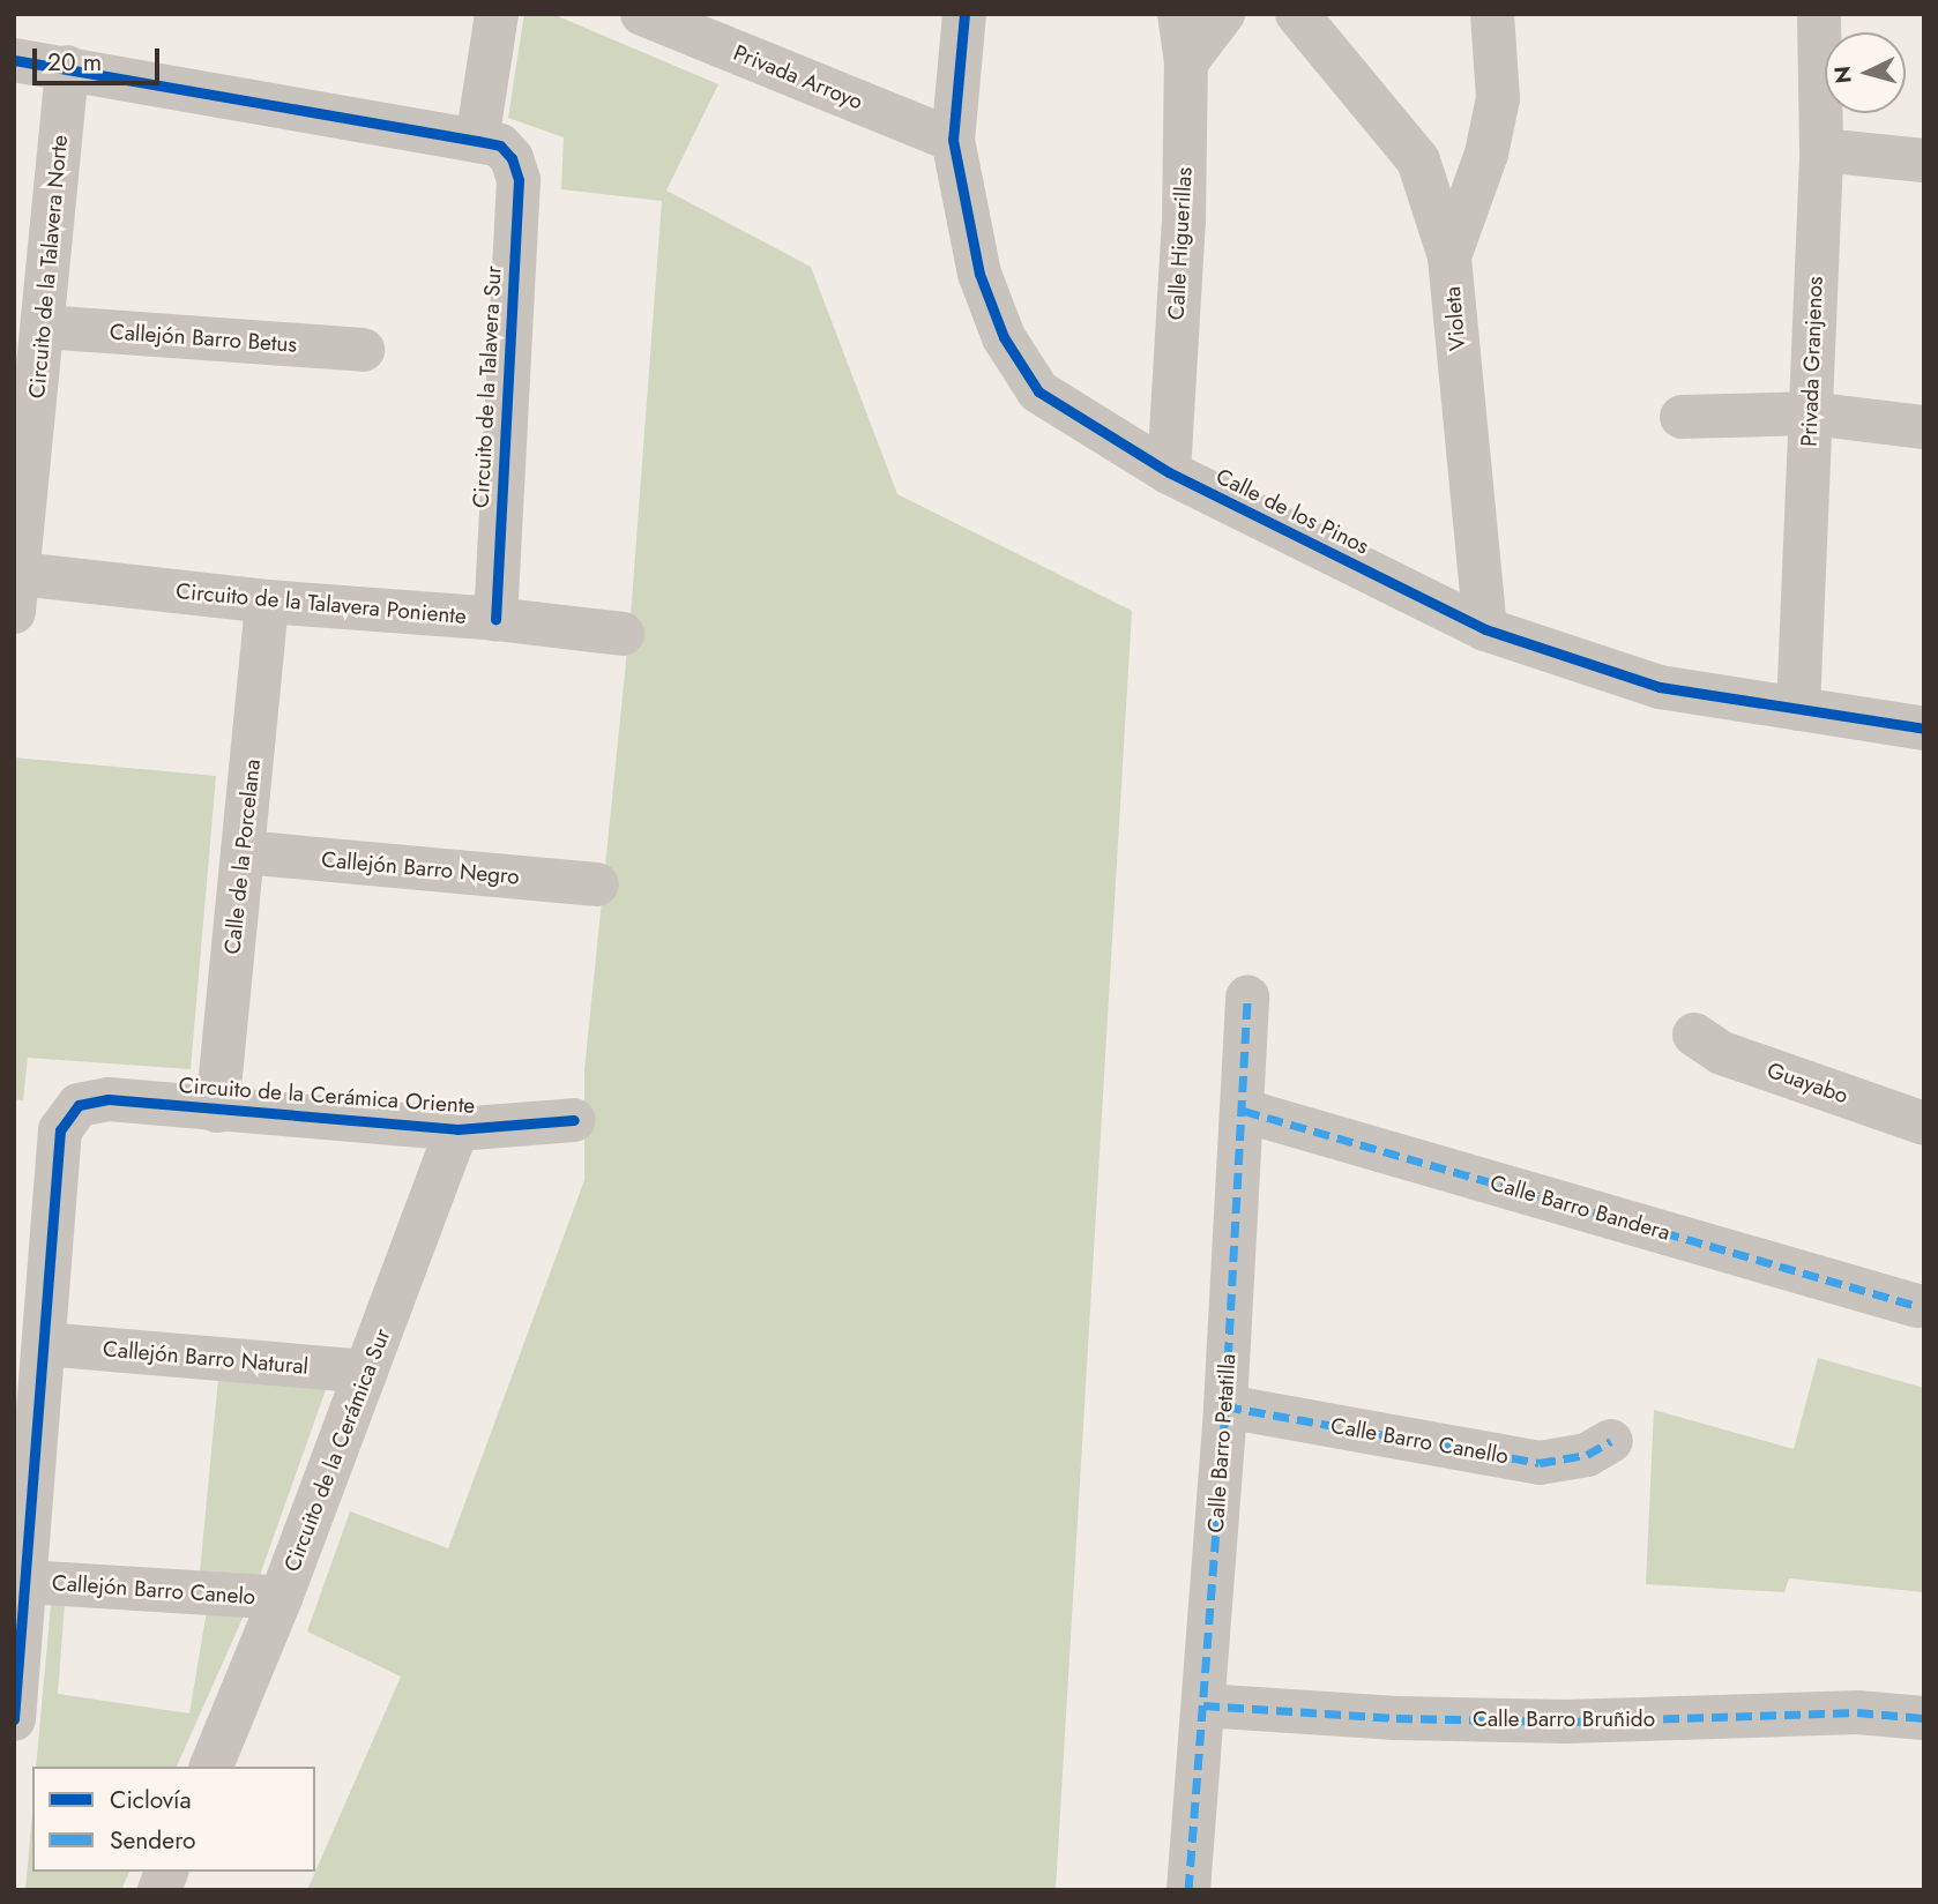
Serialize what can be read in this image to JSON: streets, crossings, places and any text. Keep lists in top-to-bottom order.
{
  "streets": {
    "street": [
      "Privada Arroyo",
      "Calle Higuerillas",
      "Circuito de la Talavera Norte",
      "Violeta",
      "Callejón Barro Betus",
      "Privada Granjenos",
      "Circuito de la Talavera Sur",
      "Calle de los Pinos",
      "Circuito de la Talavera Poniente",
      "Calle de la Porcelana",
      "Callejón Barro Negro",
      "Guayabo",
      "Circuito de la Cerámica Oriente",
      "Calle Barro Bandera",
      "Callejón Barro Natural",
      "Calle Barro Canello",
      "Calle Barro Petatilla",
      "Circuito de la Cerámica Sur",
      "Callejón Barro Canelo",
      "Calle Barro Bruñido"
    ]
  },
  "crossings": [
    ["Privada Arroyo", "Calle de los Pinos"],
    ["Calle Higuerillas", "Calle de los Pinos"],
    ["Circuito de la Talavera Norte", "Callejón Barro Betus"],
    ["Circuito de la Talavera Norte", "Circuito de la Talavera Poniente"],
    ["Violeta", "Calle de los Pinos"],
    ["Privada Granjenos", "Calle de los Pinos"],
    ["Circuito de la Talavera Sur", "Circuito de la Talavera Poniente"],
    ["Circuito de la Talavera Poniente", "Calle de la Porcelana"],
    ["Calle de la Porcelana", "Callejón Barro Negro"],
    ["Calle de la Porcelana", "Circuito de la Cerámica Oriente"],
    ["Circuito de la Cerámica Oriente", "Callejón Barro Natural"],
    ["Circuito de la Cerámica Oriente", "Circuito de la Cerámica Sur"],
    ["Calle Barro Bandera", "Calle Barro Petatilla"],
    ["Callejón Barro Natural", "Circuito de la Cerámica Sur"],
    ["Calle Barro Canello", "Calle Barro Petatilla"],
    ["Calle Barro Petatilla", "Calle Barro Bruñido"],
    ["Circuito de la Cerámica Sur", "Callejón Barro Canelo"]
  ],
  "legend": ["Ciclovía", "Sendero"],
  "scale_bar": "20 m",
  "north": "left"
}
